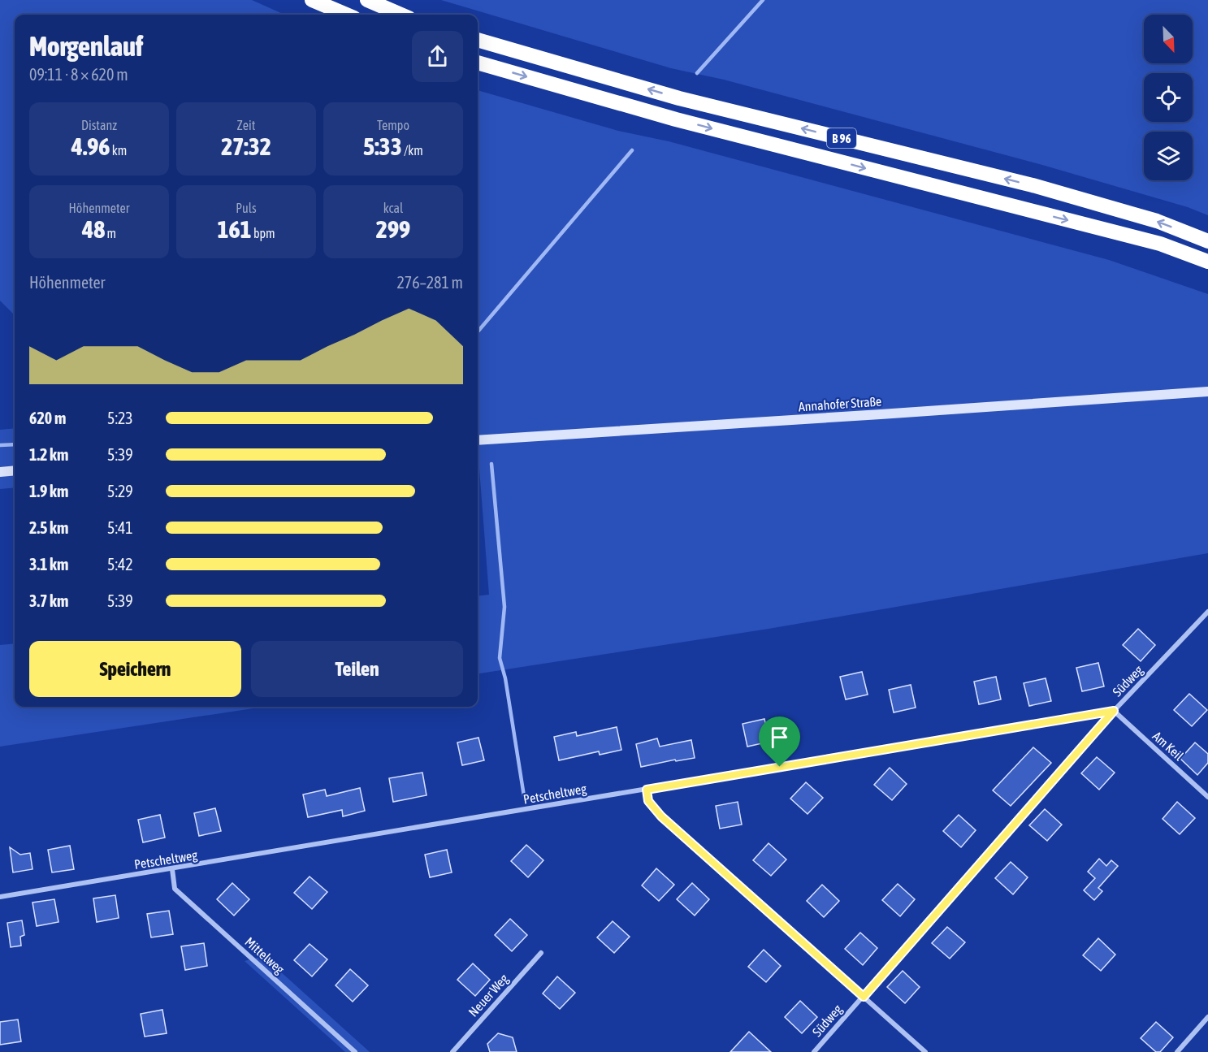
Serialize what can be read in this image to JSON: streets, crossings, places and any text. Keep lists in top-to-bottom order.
{
  "streets": {
    "highway": ["B 96"],
    "street": [
      "Annahofer Straße",
      "Südweg",
      "Am Keil",
      "Petscheltweg",
      "Mittelweg",
      "Neuer Weg"
    ]
  },
  "crossings": [
    ["Südweg", "Am Keil"],
    ["Südweg", "Petscheltweg"],
    ["Am Keil", "Petscheltweg"],
    ["Petscheltweg", "Mittelweg"]
  ],
  "north": "bottom right",
  "page": {
    "heading": ["Morgenlauf", "09:11 · 8 × 620 m"],
    "stats": [
      ["Distanz", "4.96 km"],
      ["Zeit", "27:32"],
      ["Tempo", "5:33 /km"],
      ["Höhenmeter", "48 m"],
      ["Puls", "161 bpm"],
      ["kcal", "299"]
    ],
    "chart": ["Höhenmeter", "276–281 m"],
    "list": [
      {
        "name": "620 m",
        "note": "5:23"
      },
      {
        "name": "1.2 km",
        "note": "5:39"
      },
      {
        "name": "1.9 km",
        "note": "5:29"
      },
      {
        "name": "2.5 km",
        "note": "5:41"
      },
      {
        "name": "3.1 km",
        "note": "5:42"
      },
      {
        "name": "3.7 km",
        "note": "5:39"
      }
    ],
    "buttons": ["Speichern", "Teilen"]
  }
}
